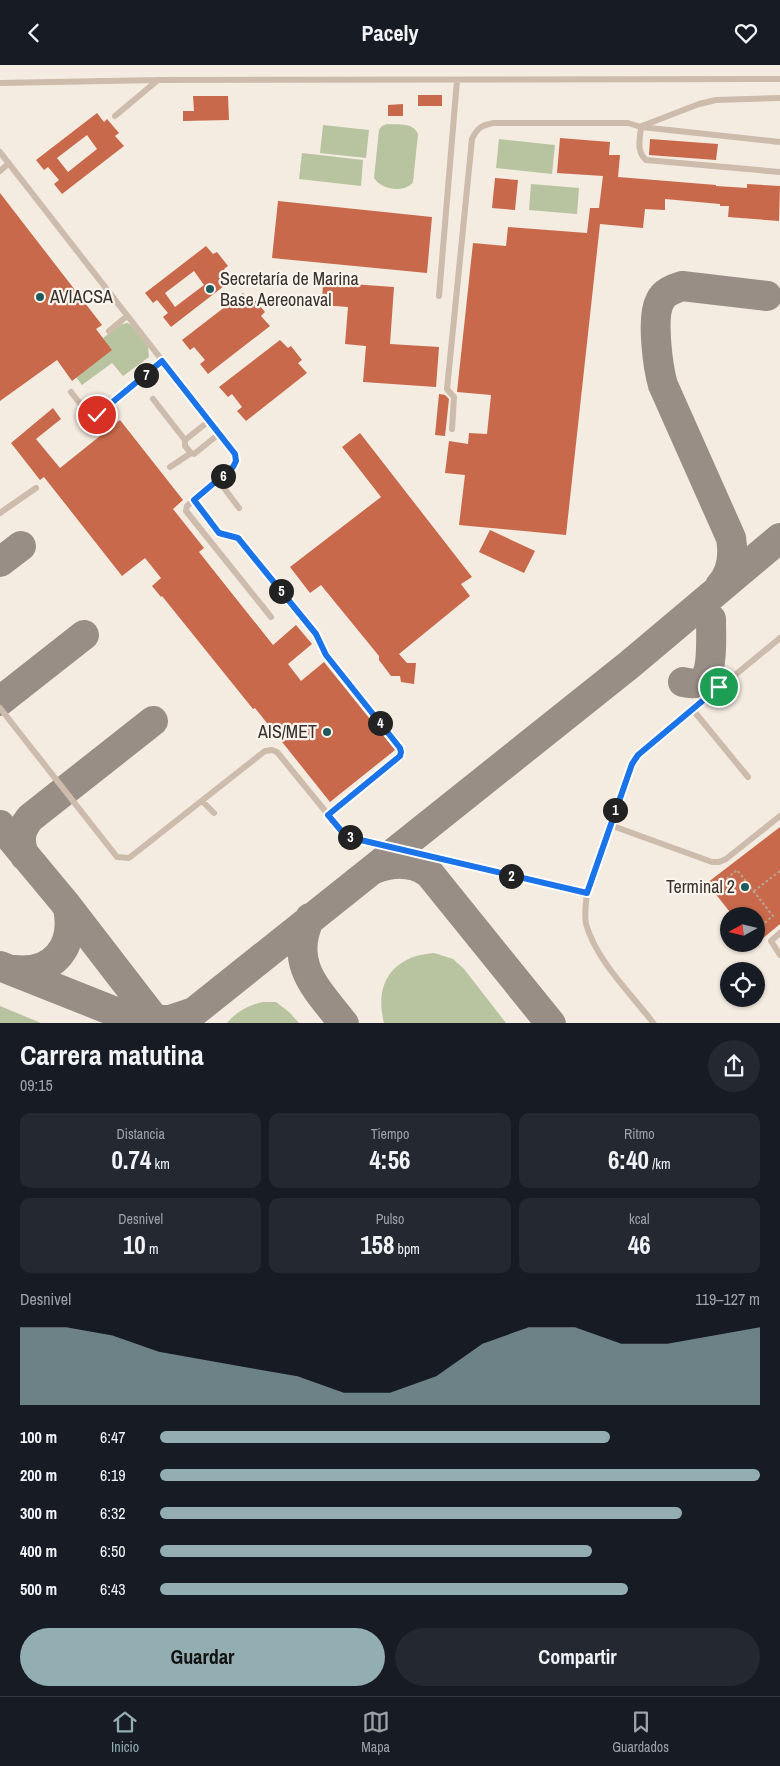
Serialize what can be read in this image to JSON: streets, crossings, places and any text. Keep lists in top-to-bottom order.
{
  "places": [
    "Secretaría de Marina Base Aereonaval",
    "AVIACSA",
    "AIS/MET",
    "Terminal 2"
  ],
  "north": "left",
  "page": {
    "header": "Pacely",
    "pins": [
      "7",
      "6",
      "5",
      "4",
      "1",
      "3",
      "2"
    ],
    "heading": ["Carrera matutina", "09:15"],
    "stats": [
      ["Distancia", "0.74 km"],
      ["Tiempo", "4:56"],
      ["Ritmo", "6:40 /km"],
      ["Desnivel", "10 m"],
      ["Pulso", "158 bpm"],
      ["kcal", "46"]
    ],
    "chart": ["Desnivel", "119–127 m"],
    "list": [
      {
        "name": "100 m",
        "note": "6:47"
      },
      {
        "name": "200 m",
        "note": "6:19"
      },
      {
        "name": "300 m",
        "note": "6:32"
      },
      {
        "name": "400 m",
        "note": "6:50"
      },
      {
        "name": "500 m",
        "note": "6:43"
      }
    ],
    "buttons": ["Guardar", "Compartir"],
    "tabs": ["Inicio", "Mapa", "Guardados"]
  }
}
